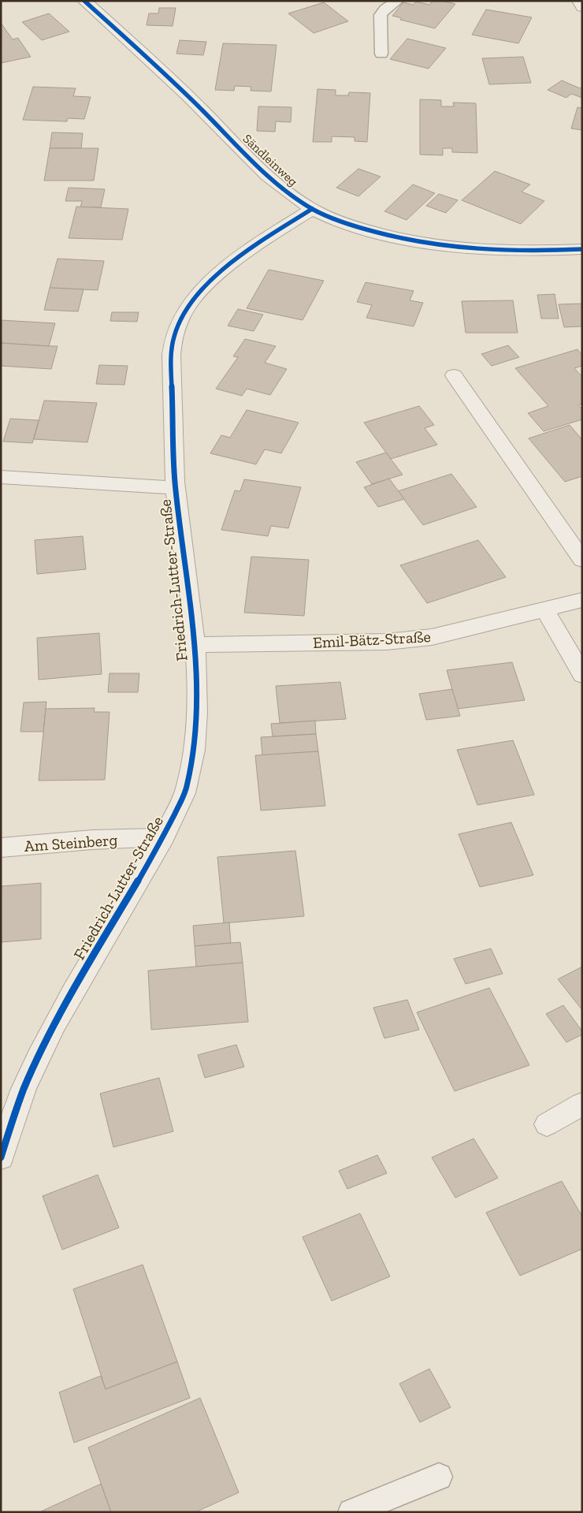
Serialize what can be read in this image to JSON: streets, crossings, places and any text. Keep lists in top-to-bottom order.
{
  "streets": {
    "street": [
      "Sändleinweg",
      "Friedrich-Lutter-Straße",
      "Emil-Bätz-Straße",
      "Am Steinberg"
    ]
  },
  "crossings": [
    ["Sändleinweg", "Friedrich-Lutter-Straße"],
    ["Friedrich-Lutter-Straße", "Emil-Bätz-Straße"],
    ["Friedrich-Lutter-Straße", "Am Steinberg"]
  ]
}
